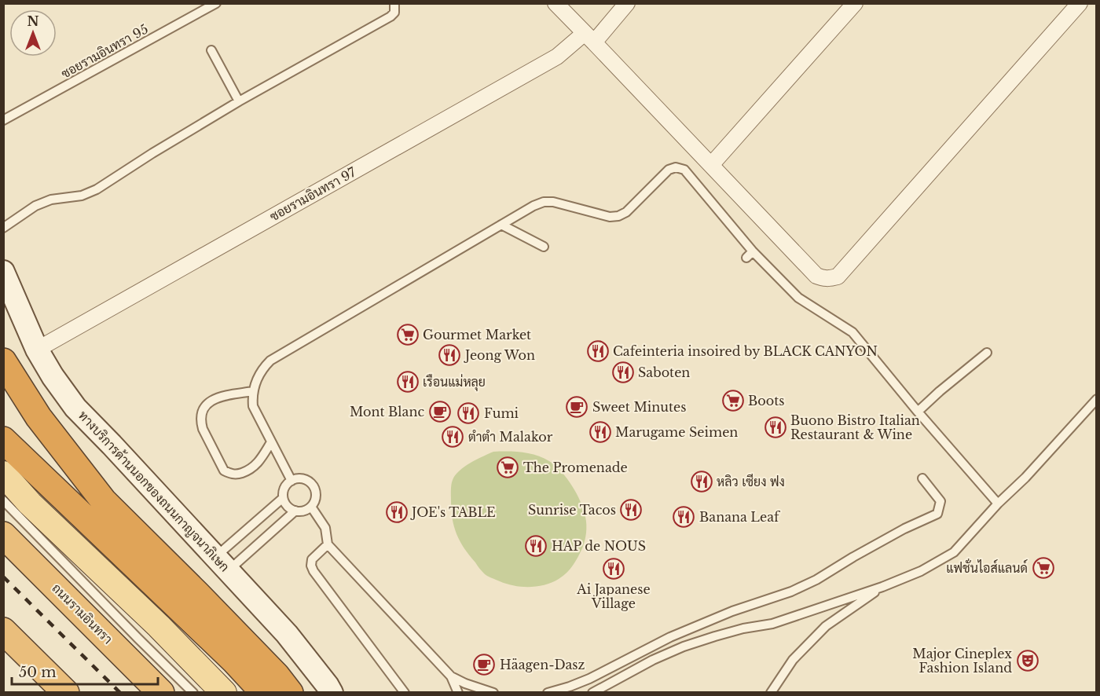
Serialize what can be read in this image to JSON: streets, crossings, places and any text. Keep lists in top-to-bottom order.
{
  "streets": {
    "highway": ["ถนนรามอินทรา"],
    "main road": ["ทางบริการด้านนอกของถนนกาญจนาภิเษก"],
    "street": ["ซอยรามอินทรา 97"],
    "lane": ["ซอยรามอินทรา 95"]
  },
  "crossings": [
    ["ซอยรามอินทรา 97", "ทางบริการด้านนอกของถนนกาญจนาภิเษก"]
  ],
  "places": {
    "supermarket": [
      "Gourmet Market",
      "Boots",
      "The Promenade",
      "แฟชั่นไอส์แลนด์"
    ],
    "restaurant": [
      "Cafeinteria insoired by BLACK CANYON",
      "Jeong Won",
      "Saboten",
      "เรือนแม่หลุย",
      "Fumi",
      "Buono Bistro Italian Restaurant & Wine",
      "Marugame Seimen",
      "ตำตำ Malakor",
      "หลิว เซียง ฟง",
      "Sunrise Tacos",
      "JOE's TABLE",
      "Banana Leaf",
      "HAP de NOUS",
      "Ai Japanese Village"
    ],
    "cafe": ["Sweet Minutes", "Mont Blanc", "Häagen-Dasz"],
    "theatre": ["Major Cineplex Fashion Island"]
  },
  "scale_bar": "50 m",
  "north": "top"
}
